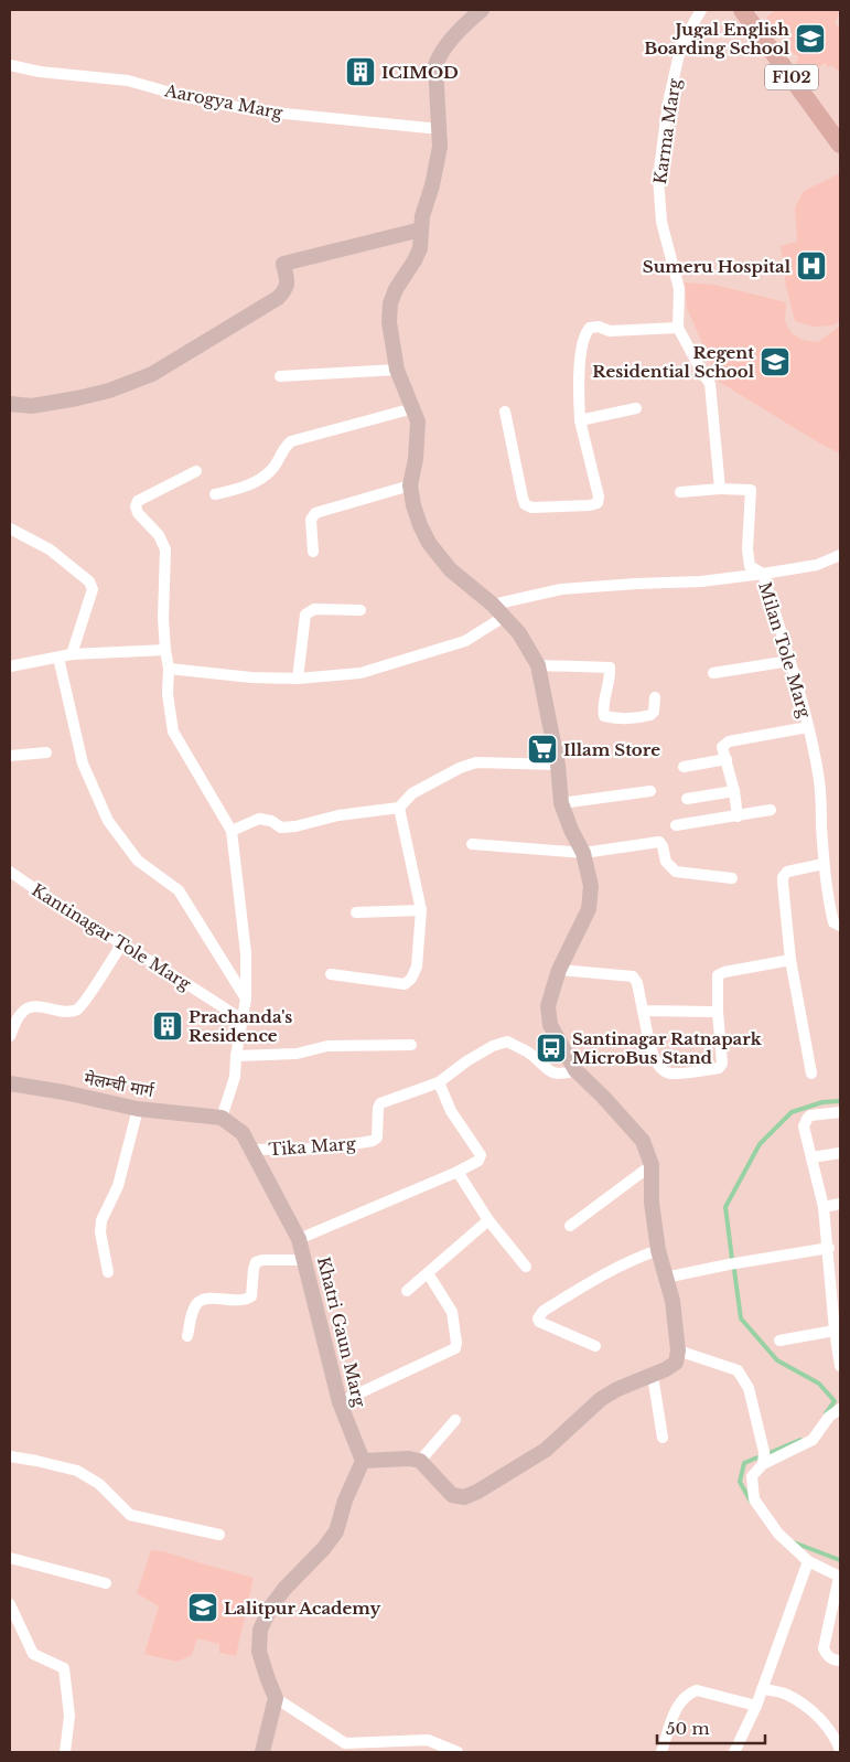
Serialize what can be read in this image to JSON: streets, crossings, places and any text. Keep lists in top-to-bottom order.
{
  "streets": {
    "main road": ["F102", "मेलम्ची मार्ग", "Khatri Gaun Marg"],
    "street": [
      "Aarogya Marg",
      "Karma Marg",
      "Milan Tole Marg",
      "Kantinagar Tole Marg",
      "Tika Marg"
    ]
  },
  "crossings": [
    ["मेलम्ची मार्ग", "Khatri Gaun Marg"],
    ["Tika Marg", "Khatri Gaun Marg"]
  ],
  "places": {
    "school or university": ["Jugal English Boarding School", "Regent Residential School", "Lalitpur Academy"],
    "building": ["ICIMOD", "Prachanda's Residence"],
    "hospital": ["Sumeru Hospital"],
    "supermarket": ["Illam Store"],
    "bus stop": ["Santinagar Ratnapark MicroBus Stand"]
  },
  "scale_bar": "50 m"
}
